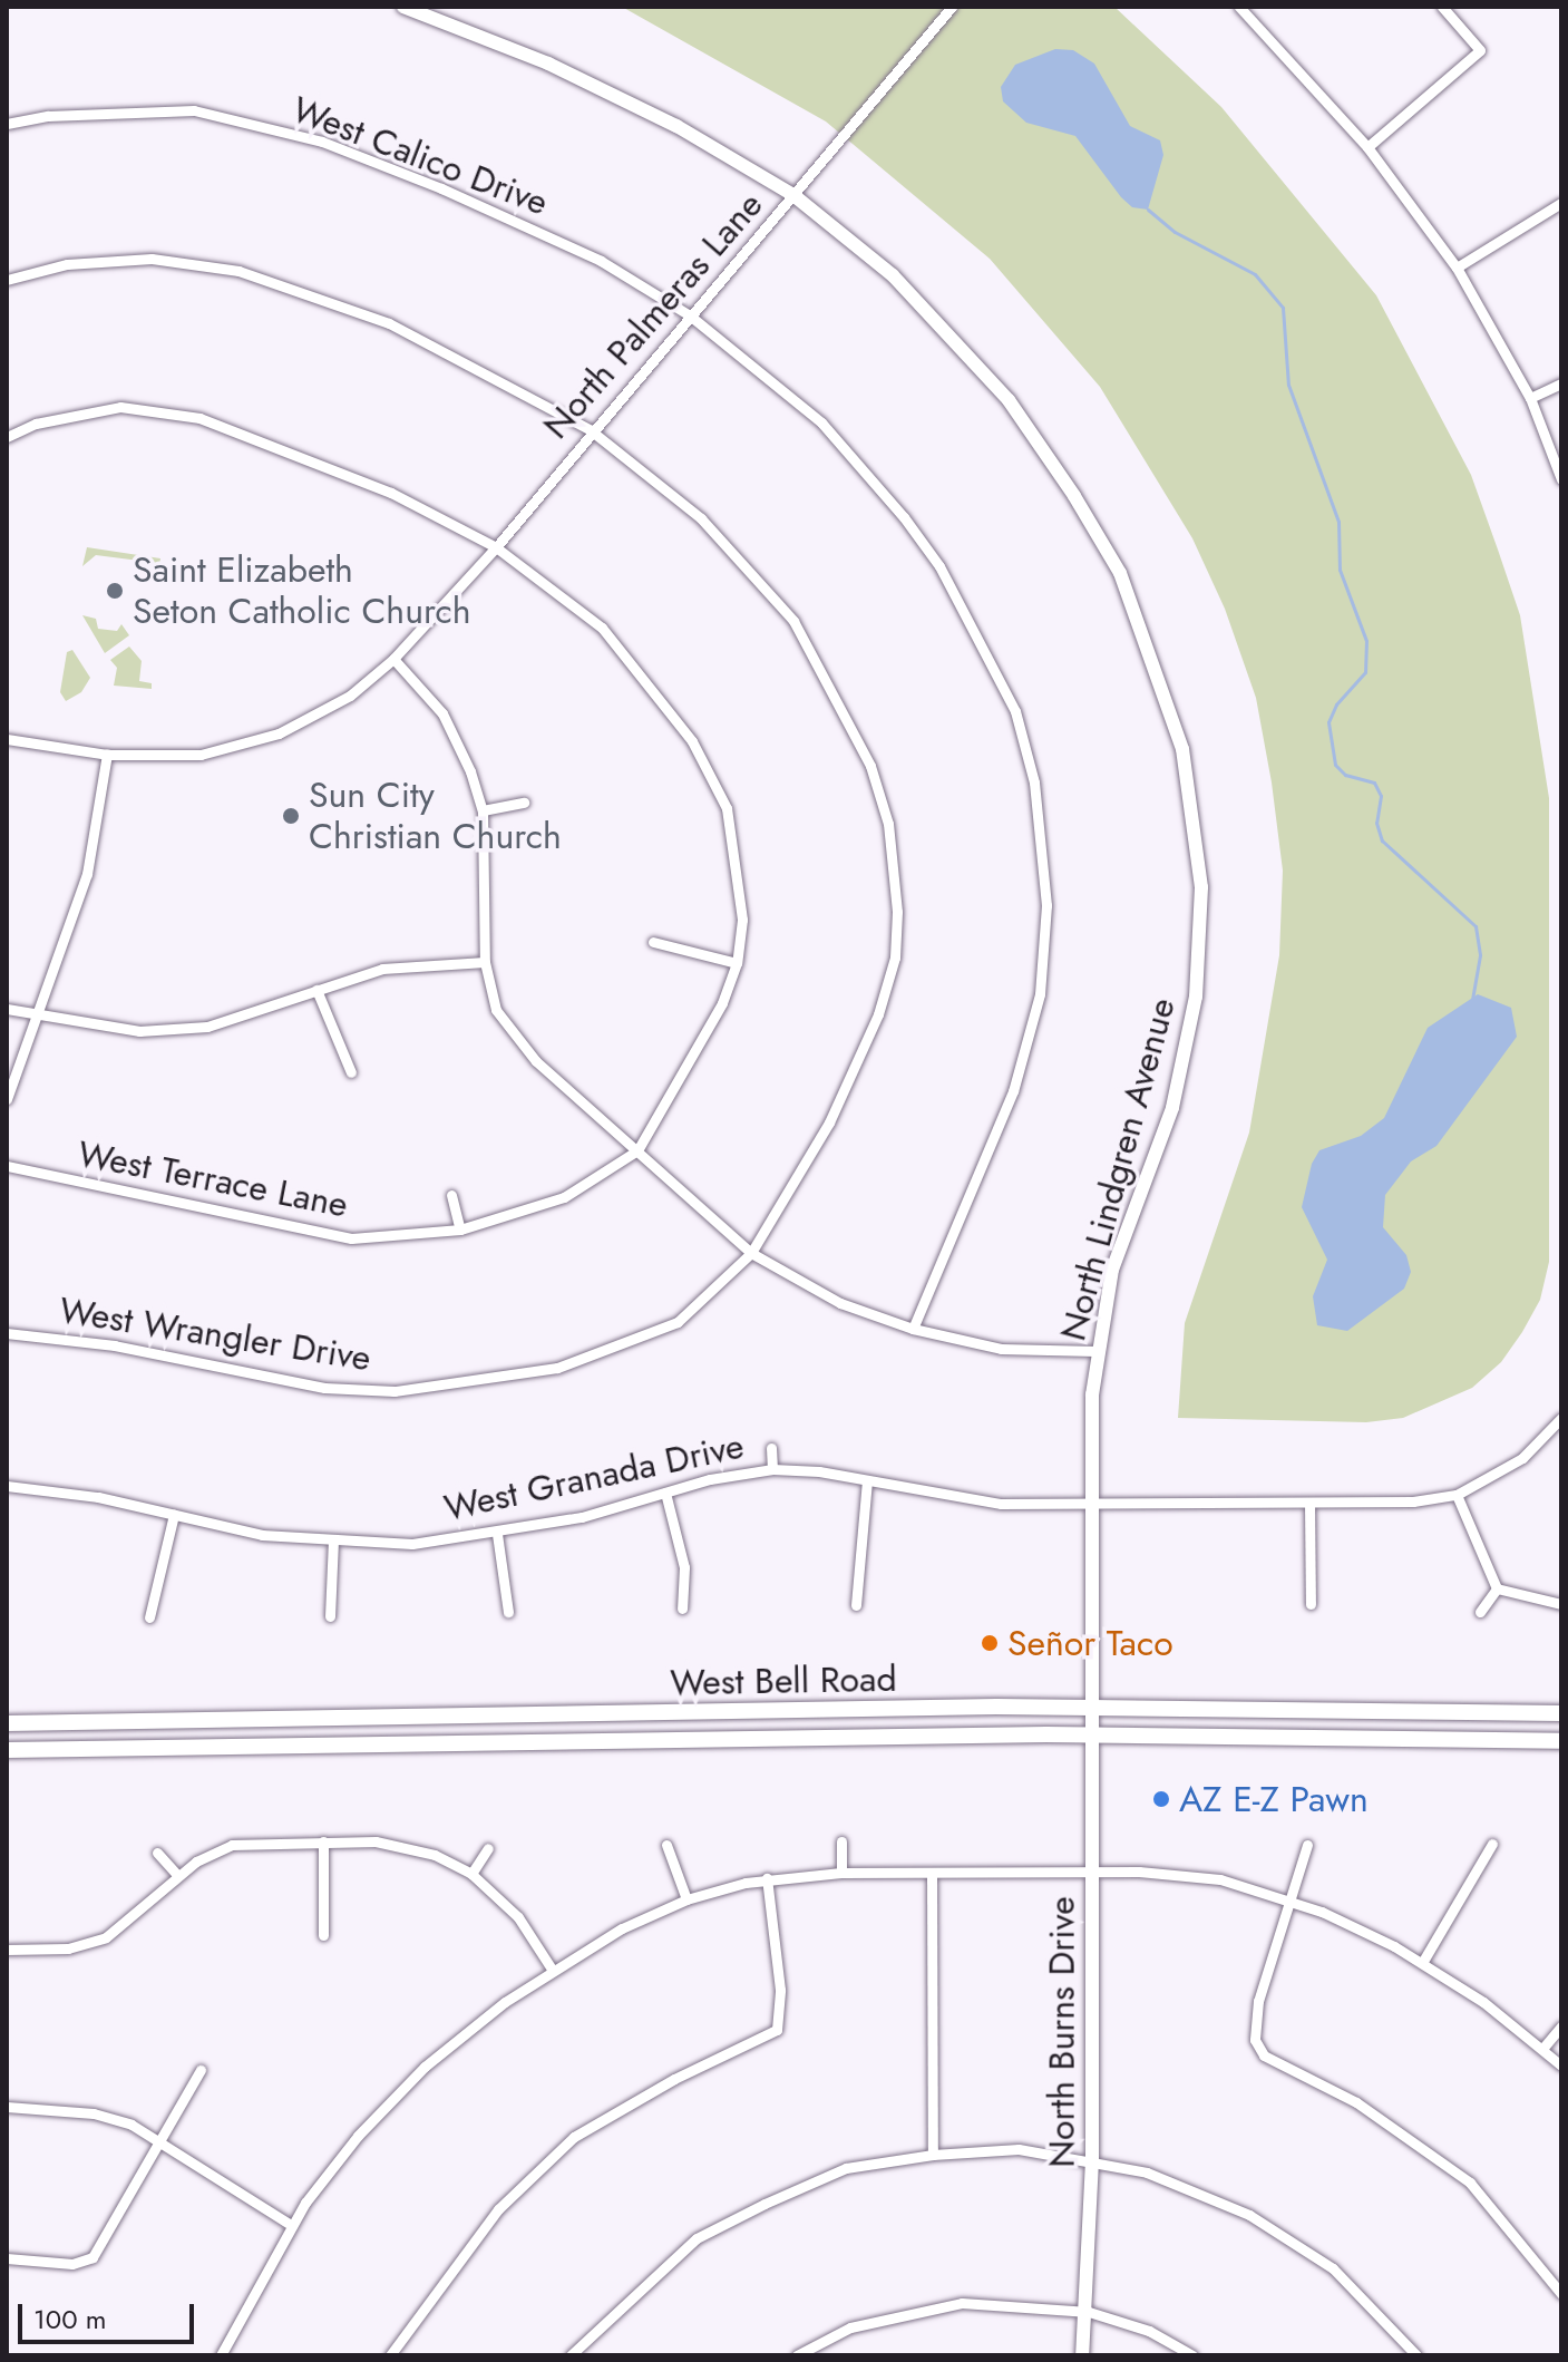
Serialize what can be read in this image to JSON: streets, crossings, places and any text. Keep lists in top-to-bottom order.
{
  "streets": {
    "main road": ["West Bell Road"],
    "street": [
      "West Calico Drive",
      "North Palmeras Lane",
      "North Lindgren Avenue",
      "West Terrace Lane",
      "West Wrangler Drive",
      "West Granada Drive",
      "North Burns Drive"
    ]
  },
  "crossings": [
    ["West Calico Drive", "North Palmeras Lane"],
    ["North Palmeras Lane", "North Lindgren Avenue"],
    ["North Palmeras Lane", "West Wrangler Drive"],
    ["North Lindgren Avenue", "West Granada Drive"],
    ["North Lindgren Avenue", "West Bell Road"],
    ["North Lindgren Avenue", "North Burns Drive"],
    ["West Bell Road", "North Burns Drive"]
  ],
  "places": [
    "Saint Elizabeth Seton Catholic Church",
    "Sun City Christian Church",
    "Señor Taco",
    "AZ E-Z Pawn"
  ],
  "scale_bar": "100 m"
}
